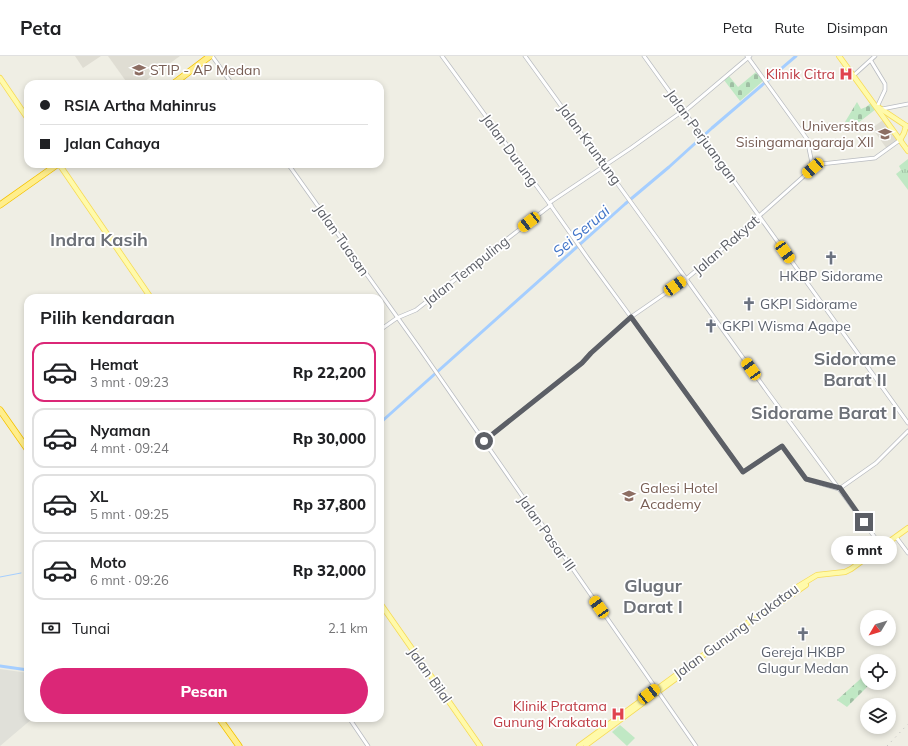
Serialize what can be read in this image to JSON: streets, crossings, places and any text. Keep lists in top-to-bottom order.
{
  "streets": {
    "main road": ["Jalan Gunung Krakatau", "Jalan Bilal"],
    "street": [
      "Jalan Perjuangan",
      "Jalan Kruntung",
      "Jalan Durung",
      "Jalan Tuasan",
      "Jalan Rakyat",
      "Jalan Tempuling",
      "Jalan Pasar III"
    ]
  },
  "crossings": [
    ["Jalan Perjuangan", "Jalan Rakyat"],
    ["Jalan Perjuangan", "Jalan Tempuling"],
    ["Jalan Kruntung", "Jalan Durung"],
    ["Jalan Kruntung", "Jalan Rakyat"],
    ["Jalan Kruntung", "Jalan Tempuling"],
    ["Jalan Kruntung", "Jalan Gunung Krakatau"],
    ["Jalan Durung", "Jalan Rakyat"],
    ["Jalan Durung", "Jalan Tempuling"],
    ["Jalan Tuasan", "Jalan Tempuling"],
    ["Jalan Tuasan", "Jalan Pasar III"],
    ["Jalan Rakyat", "Jalan Pasar III"],
    ["Jalan Pasar III", "Jalan Gunung Krakatau"]
  ],
  "districts": [
    "Indra Kasih",
    "Sidorame Barat II",
    "Sidorame Barat I",
    "Glugur Darat I"
  ],
  "water": ["Sei Seruai"],
  "places": {
    "school or university": ["STIP - AP Medan", "Universitas Sisingamangaraja XII", "Galesi Hotel Academy"],
    "hospital": ["Klinik Citra", "Klinik Pratama Gunung Krakatau"],
    "church": [
      "HKBP Sidorame",
      "GKPI Sidorame",
      "GKPI Wisma Agape",
      "Gereja HKBP Glugur Medan"
    ]
  },
  "north": "bottom left",
  "page": {
    "header": "Peta",
    "nav": ["Peta", "Rute", "Disimpan"],
    "banner": ["RSIA Artha Mahinrus", "Jalan Cahaya"],
    "heading": "Pilih kendaraan",
    "list": [
      {
        "name": "Hemat",
        "note": "3 mnt · 09:23",
        "value": "Rp 22,200"
      },
      {
        "name": "Nyaman",
        "note": "4 mnt · 09:24",
        "value": "Rp 30,000"
      },
      {
        "name": "XL",
        "note": "5 mnt · 09:25",
        "value": "Rp 37,800"
      },
      {
        "name": "Moto",
        "note": "6 mnt · 09:26",
        "value": "Rp 32,000"
      }
    ],
    "bubble": "6 mnt",
    "pay": ["Tunai", "2.1 km"],
    "buttons": "Pesan"
  }
}
